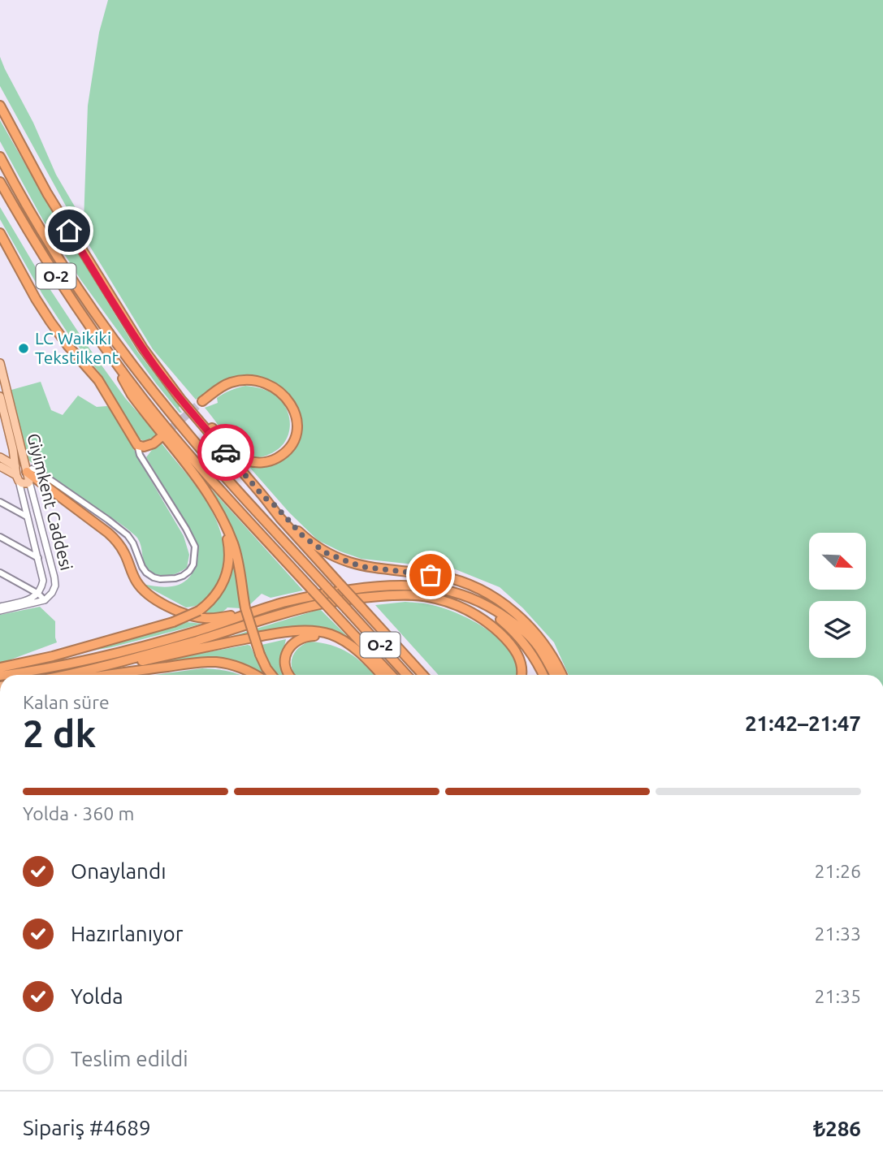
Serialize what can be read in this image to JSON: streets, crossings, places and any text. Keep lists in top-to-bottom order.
{
  "streets": {
    "highway": ["O-2"],
    "main road": ["Giyimkent Caddesi"]
  },
  "places": ["LC Waikiki Tekstilkent"],
  "north": "bottom right",
  "page": {
    "heading": ["2 dk", "Kalan süre", "21:42–21:47"],
    "panel": ["Sipariş #4689", "₺286"],
    "bar": "Yolda · 360 m",
    "list": [
      ["Onaylandı", "21:26"],
      ["Hazırlanıyor", "21:33"],
      ["Yolda", "21:35"],
      "Teslim edildi"
    ]
  }
}
